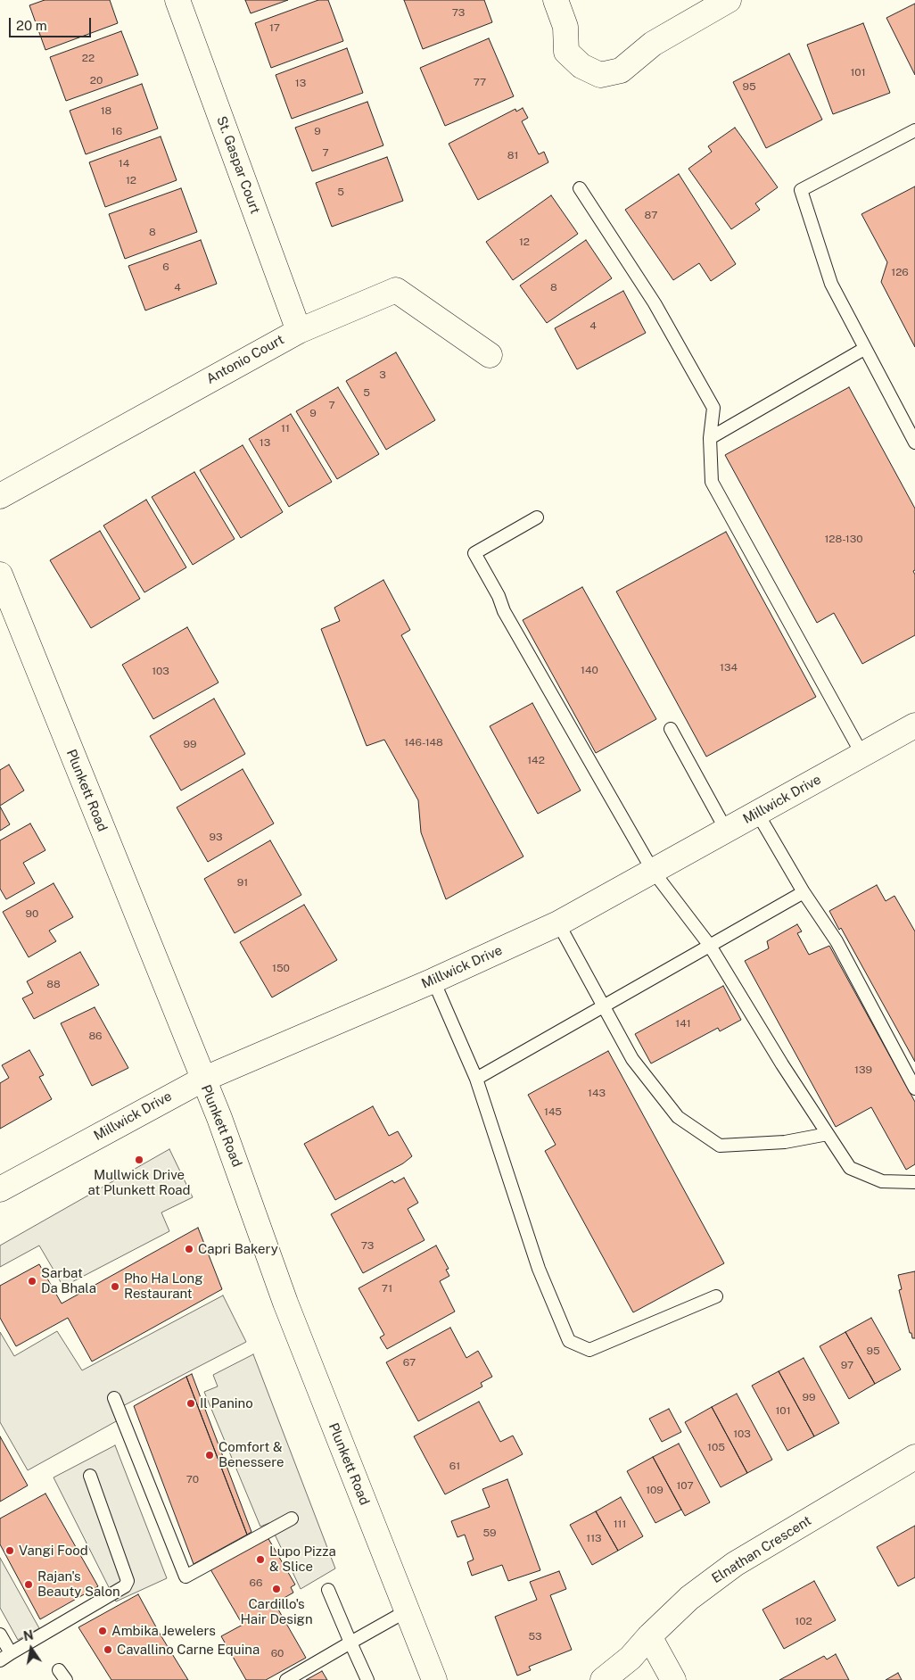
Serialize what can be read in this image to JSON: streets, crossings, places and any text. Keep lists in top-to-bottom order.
{
  "streets": {
    "street": [
      "St. Gaspar Court",
      "Antonio Court",
      "Plunkett Road",
      "Millwick Drive",
      "Elnathan Crescent"
    ]
  },
  "crossings": [
    ["St. Gaspar Court", "Antonio Court"],
    ["Plunkett Road", "Millwick Drive"]
  ],
  "places": [
    "Mullwick Drive at Plunkett Road",
    "Capri Bakery",
    "Sarbat Da Bhala",
    "Pho Ha Long Restaurant",
    "Il Panino",
    "Comfort & Benessere",
    "Vangi Food",
    "Lupo Pizza & Slice",
    "Rajan's Beauty Salon",
    "Cardillo's Hair Design",
    "Ambika Jewelers",
    "Cavallino Carne Equina"
  ],
  "house_numbers": [
    "73",
    "17",
    "22",
    "101",
    "20",
    "77",
    "13",
    "95",
    "18",
    "16",
    "9",
    "7",
    "81",
    "14",
    "12",
    "5",
    "87",
    "8",
    "12",
    "6",
    "126",
    "4",
    "8",
    "4",
    "3",
    "5",
    "7",
    "9",
    "11",
    "13",
    "128-130",
    "134",
    "140",
    "103",
    "146-148",
    "99",
    "142",
    "93",
    "91",
    "90",
    "150",
    "88",
    "141",
    "86",
    "139",
    "143",
    "145",
    "73",
    "71",
    "95",
    "67",
    "97",
    "99",
    "101",
    "103",
    "105",
    "61",
    "70",
    "107",
    "109",
    "111",
    "59",
    "113",
    "66",
    "102",
    "53",
    "60"
  ],
  "scale_bar": "20 m",
  "north": "top"
}
